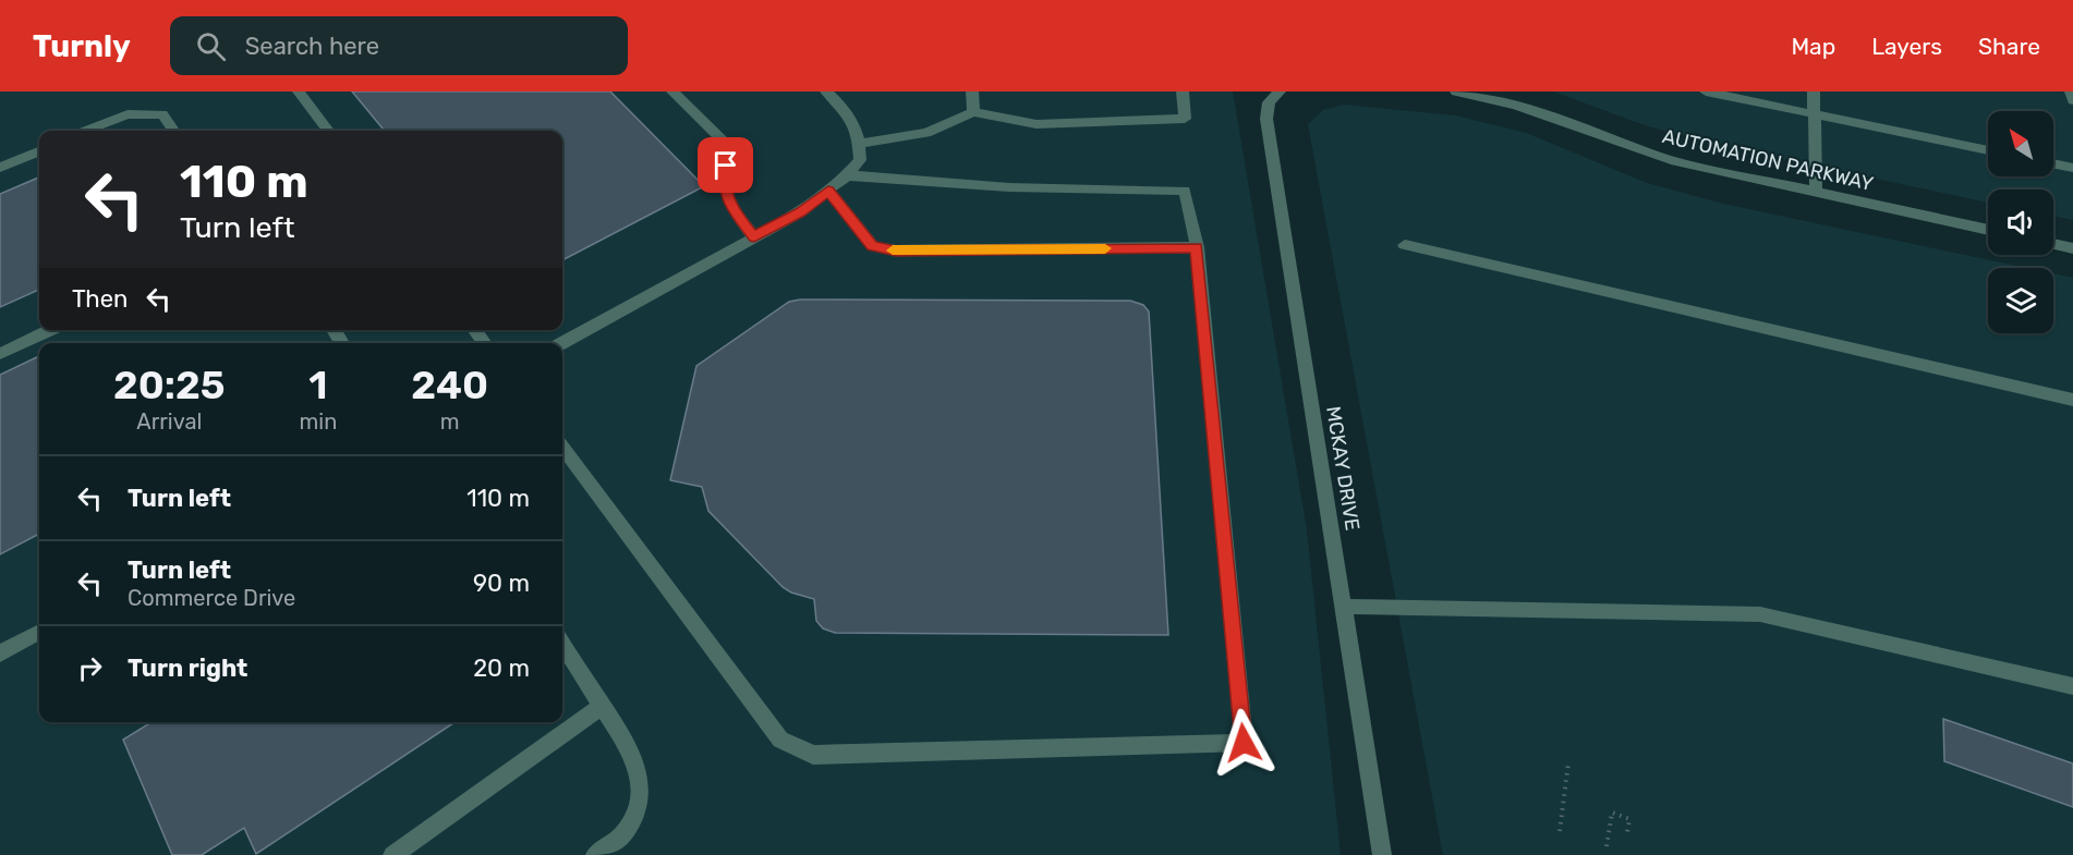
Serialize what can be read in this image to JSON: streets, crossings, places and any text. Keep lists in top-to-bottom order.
{
  "streets": {
    "street": ["AUTOMATION PARKWAY", "MCKAY DRIVE"]
  },
  "north": "top left",
  "page": {
    "header": "Turnly",
    "search": "Search here",
    "nav": ["Map", "Layers", "Share"],
    "turn": ["110 m", "Turn left"],
    "then": "Then",
    "eta": [
      "20:25",
      "Arrival",
      "1",
      "min",
      "240",
      "m"
    ],
    "list": [
      {
        "name": "Turn left",
        "value": "110 m"
      },
      {
        "name": "Turn left",
        "note": "Commerce Drive",
        "value": "90 m"
      },
      {
        "name": "Turn right",
        "value": "20 m"
      }
    ]
  }
}
